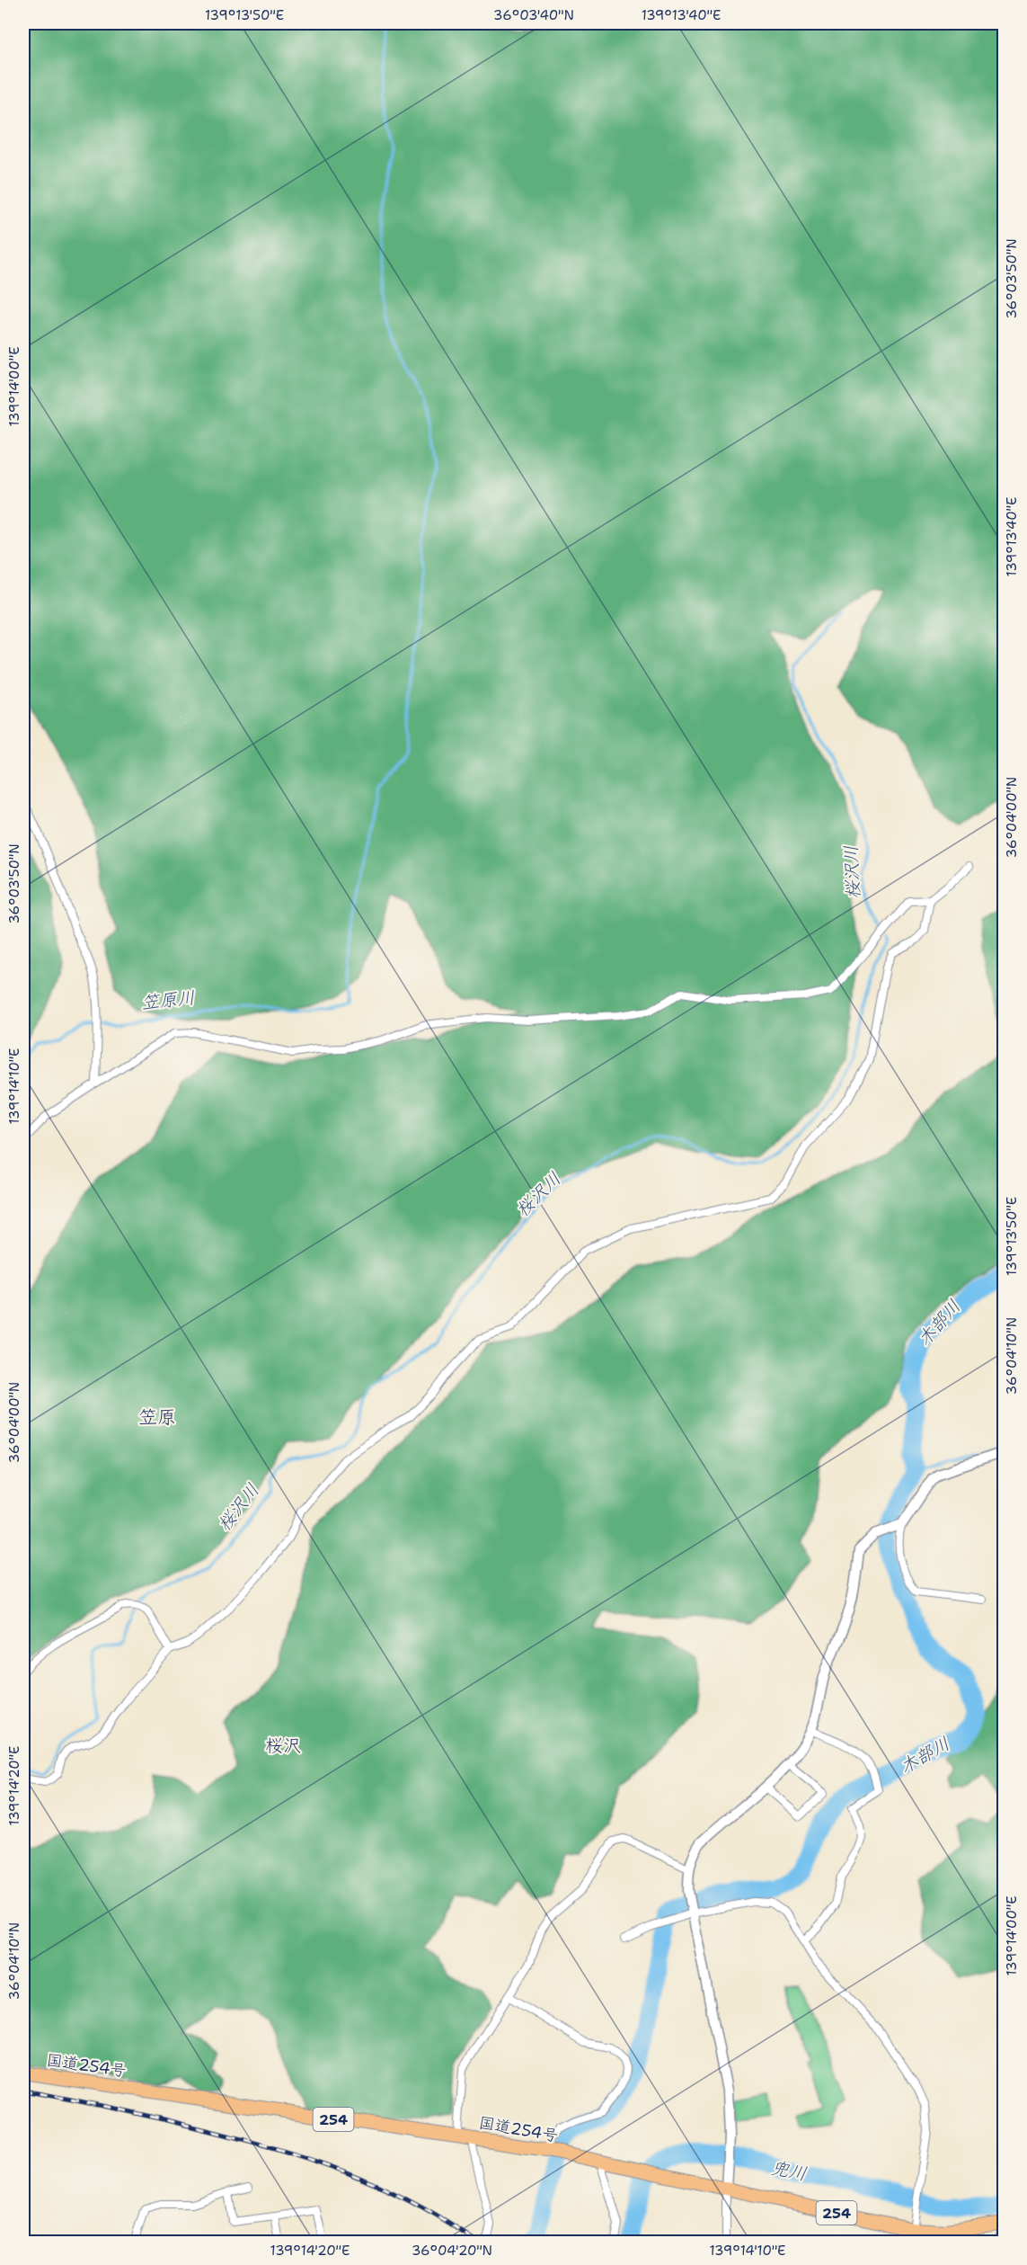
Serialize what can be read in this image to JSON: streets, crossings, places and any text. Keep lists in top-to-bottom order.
{
  "streets": {
    "highway": ["国道254号", "254"]
  },
  "districts": ["笠原", "桜沢"],
  "water": [
    "桜沢川",
    "笠原川",
    "木部川",
    "兜川"
  ],
  "coordinates": [
    "139°13'50\"E",
    "36°03'40\"N",
    "139°13'40\"E",
    "36°03'50\"N",
    "139°14'00\"E",
    "36°04'00\"N",
    "139°14'10\"E",
    "36°04'10\"N",
    "139°14'20\"E",
    "36°04'20\"N"
  ]
}
